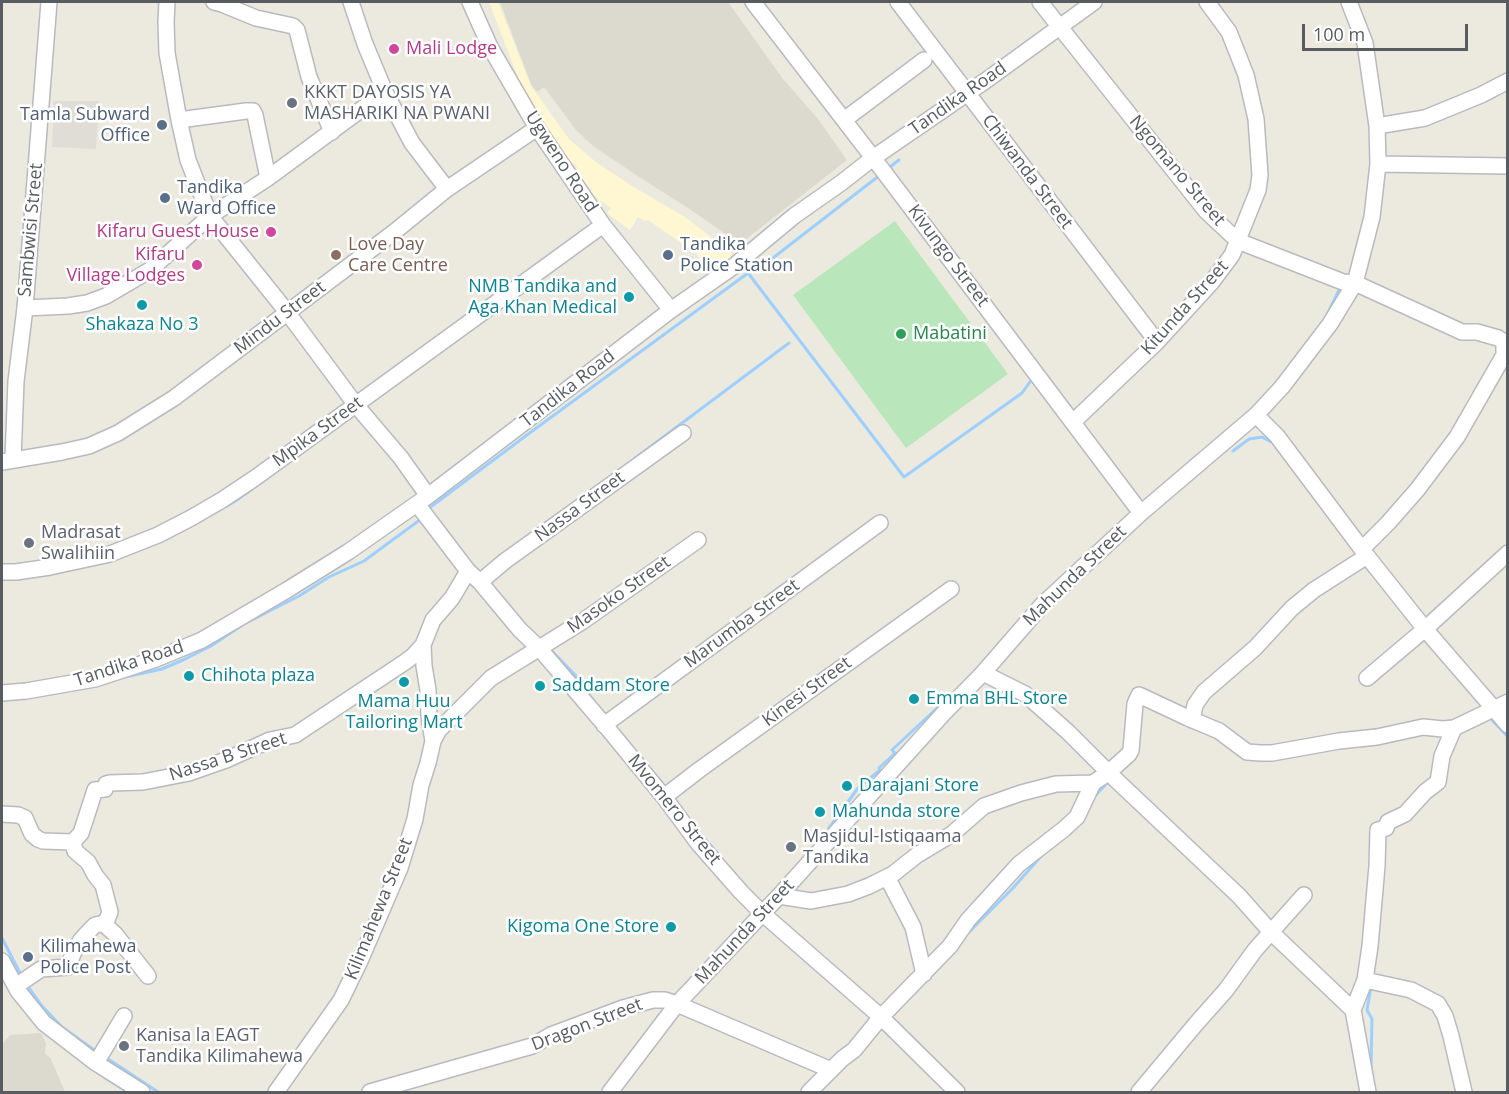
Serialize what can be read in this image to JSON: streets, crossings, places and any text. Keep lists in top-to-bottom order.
{
  "streets": {
    "street": [
      "Tandika Road",
      "Ugweno Road",
      "Ngomano Street",
      "Chiwanda Street",
      "Sambwisi Street",
      "Kivungo Street",
      "Kitunda Street",
      "Mindu Street",
      "Mpika Street",
      "Nassa Street",
      "Mahunda Street",
      "Masoko Street",
      "Marumba Street",
      "Kinesi Street",
      "Nassa B Street",
      "Mvomero Street",
      "Kilimahewa Street",
      "Dragon Street"
    ]
  },
  "crossings": [
    ["Tandika Road", "Ugweno Road"],
    ["Tandika Road", "Ngomano Street"],
    ["Tandika Road", "Chiwanda Street"],
    ["Tandika Road", "Kivungo Street"],
    ["Tandika Road", "Mvomero Street"],
    ["Ugweno Road", "Mindu Street"],
    ["Ugweno Road", "Mpika Street"],
    ["Ngomano Street", "Kitunda Street"],
    ["Ngomano Street", "Mahunda Street"],
    ["Chiwanda Street", "Kitunda Street"],
    ["Sambwisi Street", "Mindu Street"],
    ["Kivungo Street", "Kitunda Street"],
    ["Kivungo Street", "Mahunda Street"],
    ["Mindu Street", "Mvomero Street"],
    ["Mpika Street", "Mvomero Street"],
    ["Nassa Street", "Mvomero Street"],
    ["Mahunda Street", "Mvomero Street"],
    ["Mahunda Street", "Dragon Street"],
    ["Masoko Street", "Mvomero Street"],
    ["Masoko Street", "Kilimahewa Street"],
    ["Marumba Street", "Mvomero Street"],
    ["Kinesi Street", "Mvomero Street"],
    ["Mvomero Street", "Kilimahewa Street"]
  ],
  "places": [
    "Mali Lodge",
    "KKKT DAYOSIS YA MASHARIKI NA PWANI",
    "Tamla Subward Office",
    "Tandika Ward Office",
    "Kifaru Guest House",
    "Love Day Care Centre",
    "Tandika Police Station",
    "Kifaru Village Lodges",
    "NMB Tandika and Aga Khan Medical",
    "Shakaza No 3",
    "Mabatini",
    "Madrasat Swalihiin",
    "Chihota plaza",
    "Mama Huu Tailoring Mart",
    "Saddam Store",
    "Emma BHL Store",
    "Darajani Store",
    "Mahunda store",
    "Masjidul-Istiqaama Tandika",
    "Kigoma One Store",
    "Kilimahewa Police Post",
    "Kanisa la EAGT Tandika Kilimahewa"
  ],
  "scale_bar": "100 m"
}
